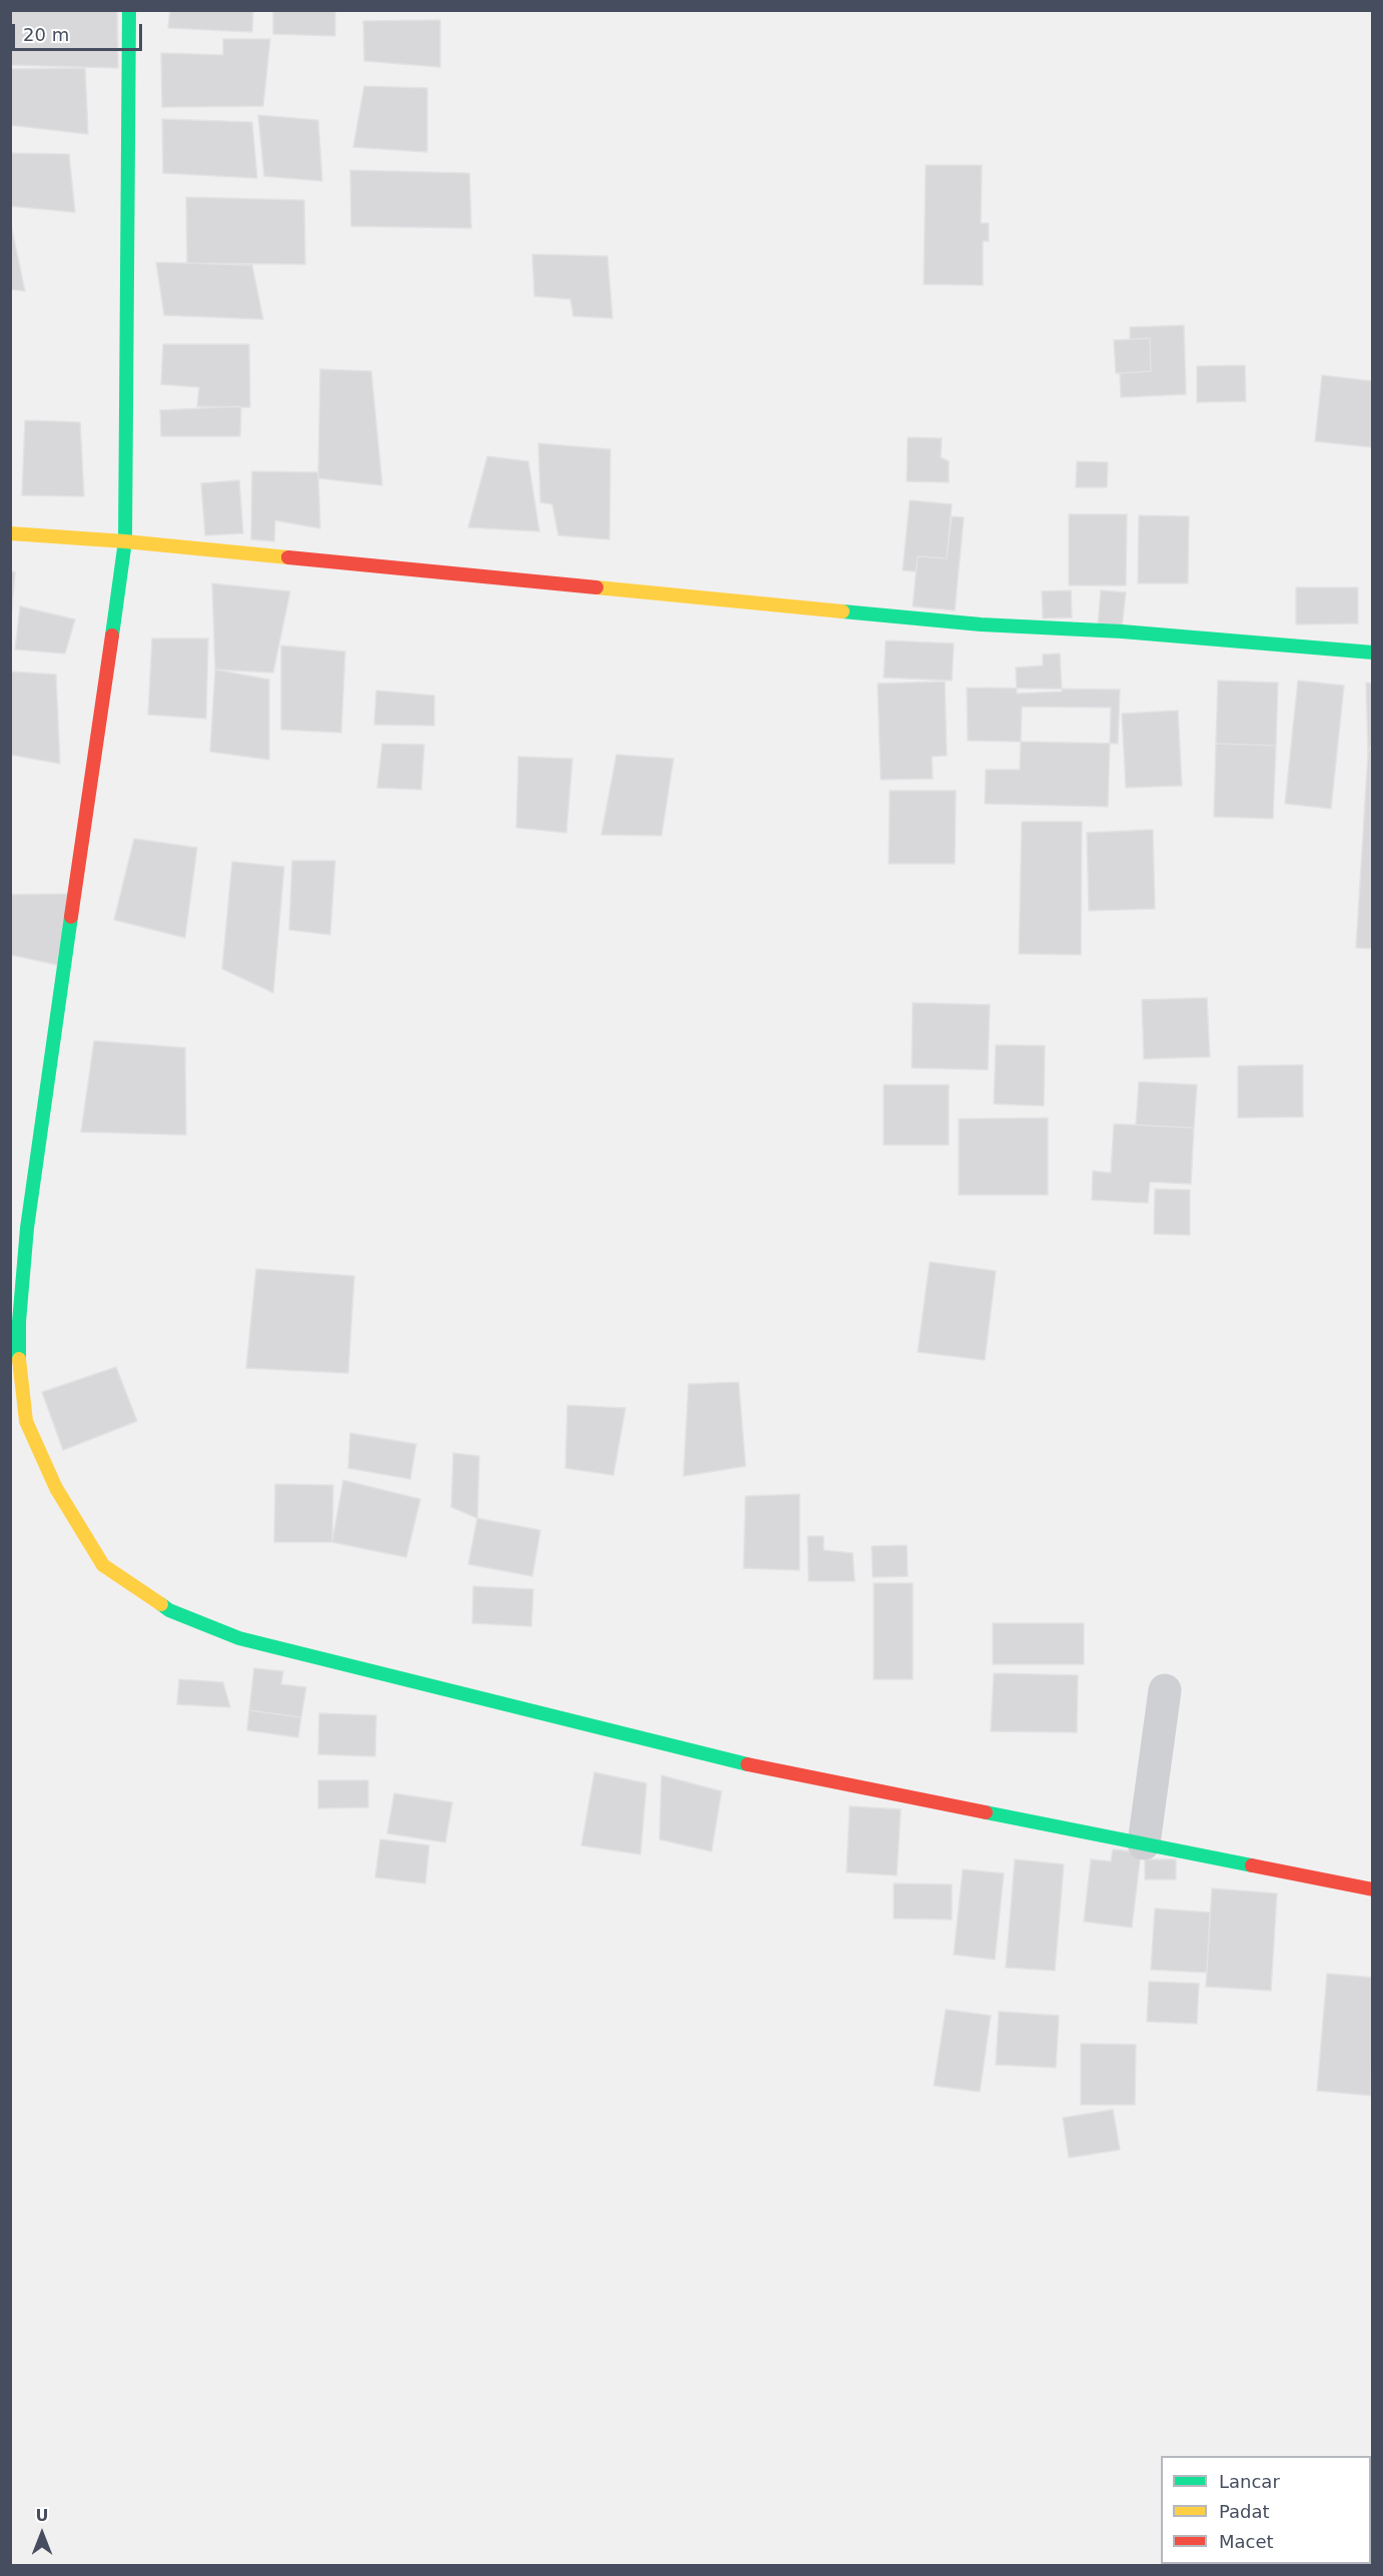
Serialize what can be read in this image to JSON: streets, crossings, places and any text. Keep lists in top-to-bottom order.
{
  "legend": ["Lancar", "Padat", "Macet"],
  "scale_bar": "20 m",
  "north": "top"
}
